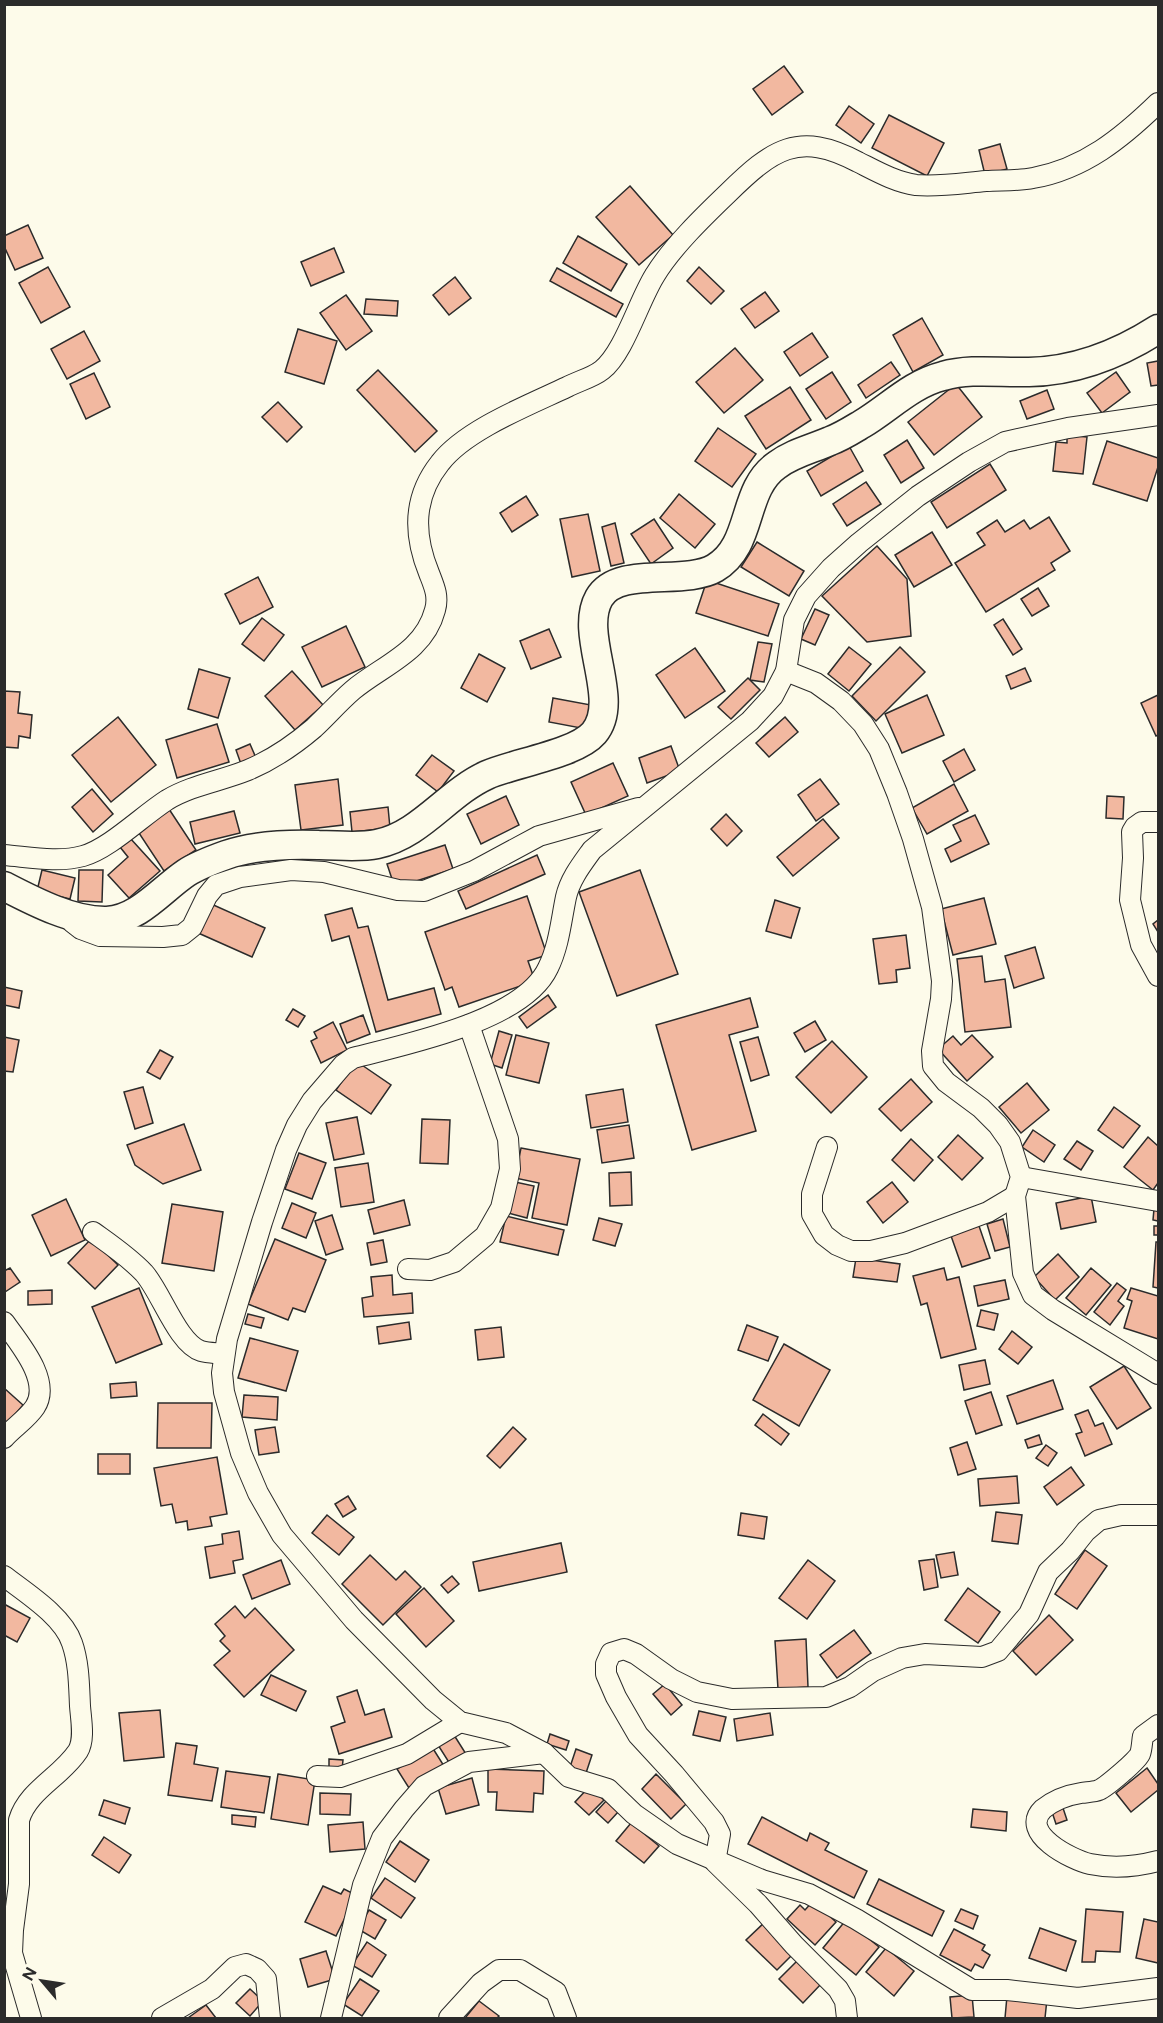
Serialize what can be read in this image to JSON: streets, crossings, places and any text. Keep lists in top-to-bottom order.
{
  "north": "top left"
}
